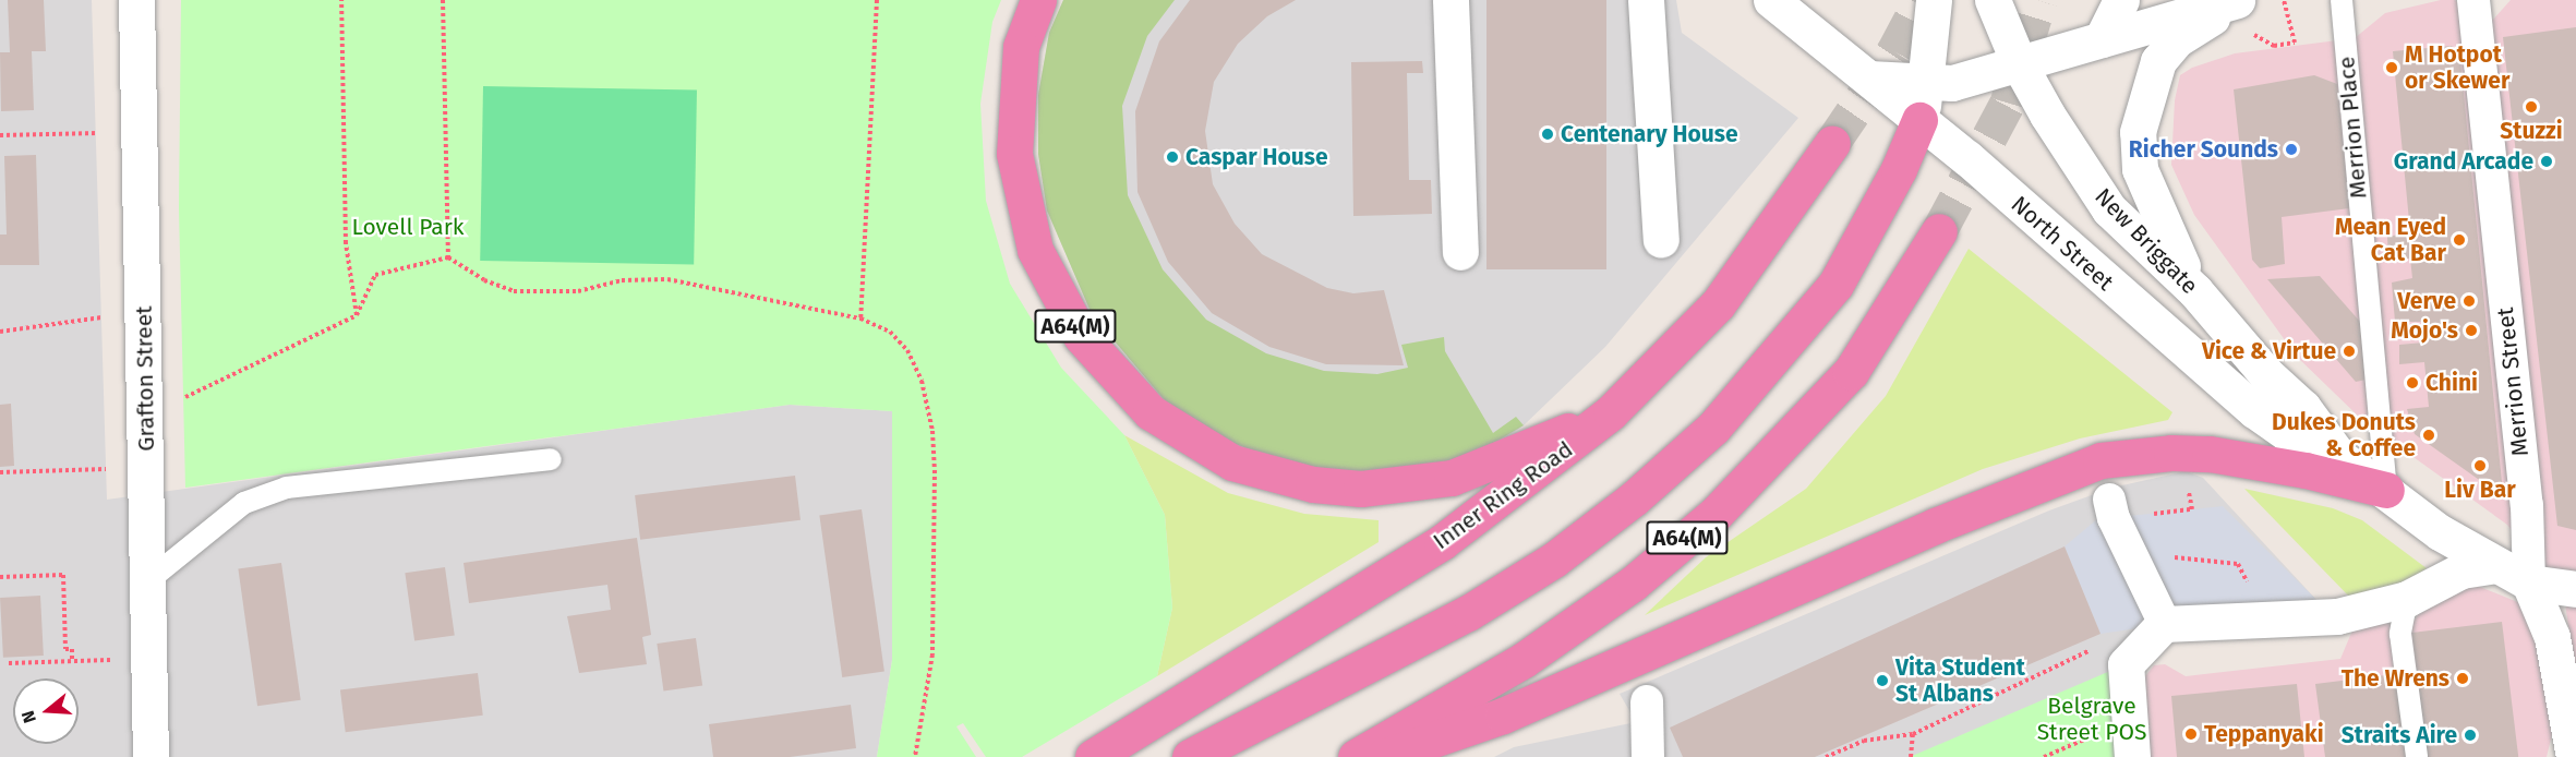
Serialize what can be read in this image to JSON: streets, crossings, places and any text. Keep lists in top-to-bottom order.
{
  "streets": {
    "highway": ["A64(M)", "Inner Ring Road"],
    "street": [
      "New Briggate",
      "North Street",
      "Grafton Street",
      "Merrion Street"
    ],
    "lane": ["Merrion Place"]
  },
  "crossings": [
    ["Merrion Place", "New Briggate"],
    ["New Briggate", "North Street"],
    ["New Briggate", "Merrion Street"],
    ["North Street", "A64(M)"],
    ["A64(M)", "Inner Ring Road"]
  ],
  "parks": ["Lovell Park", "Belgrave Street POS"],
  "places": [
    "M Hotpot or Skewer",
    "Stuzzi",
    "Centenary House",
    "Richer Sounds",
    "Caspar House",
    "Grand Arcade",
    "Mean Eyed Cat Bar",
    "Verve",
    "Mojo's",
    "Vice & Virtue",
    "Chini",
    "Dukes Donuts & Coffee",
    "Liv Bar",
    "The Wrens",
    "Vita Student St Albans",
    "Teppanyaki",
    "Straits Aire"
  ],
  "north": "left"
}
